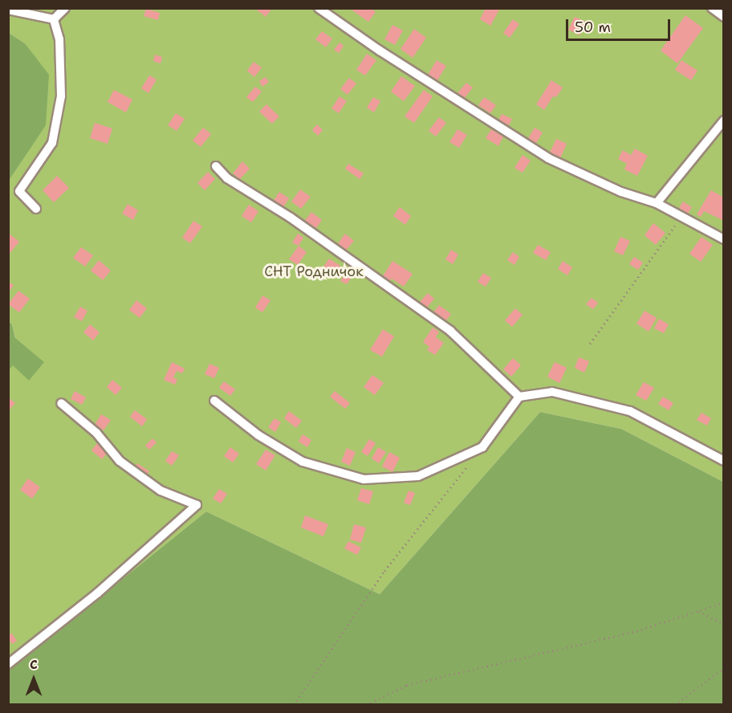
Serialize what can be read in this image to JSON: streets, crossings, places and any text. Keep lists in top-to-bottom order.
{
  "parks": ["СНТ Родничок"],
  "scale_bar": "50 m",
  "north": "top"
}
